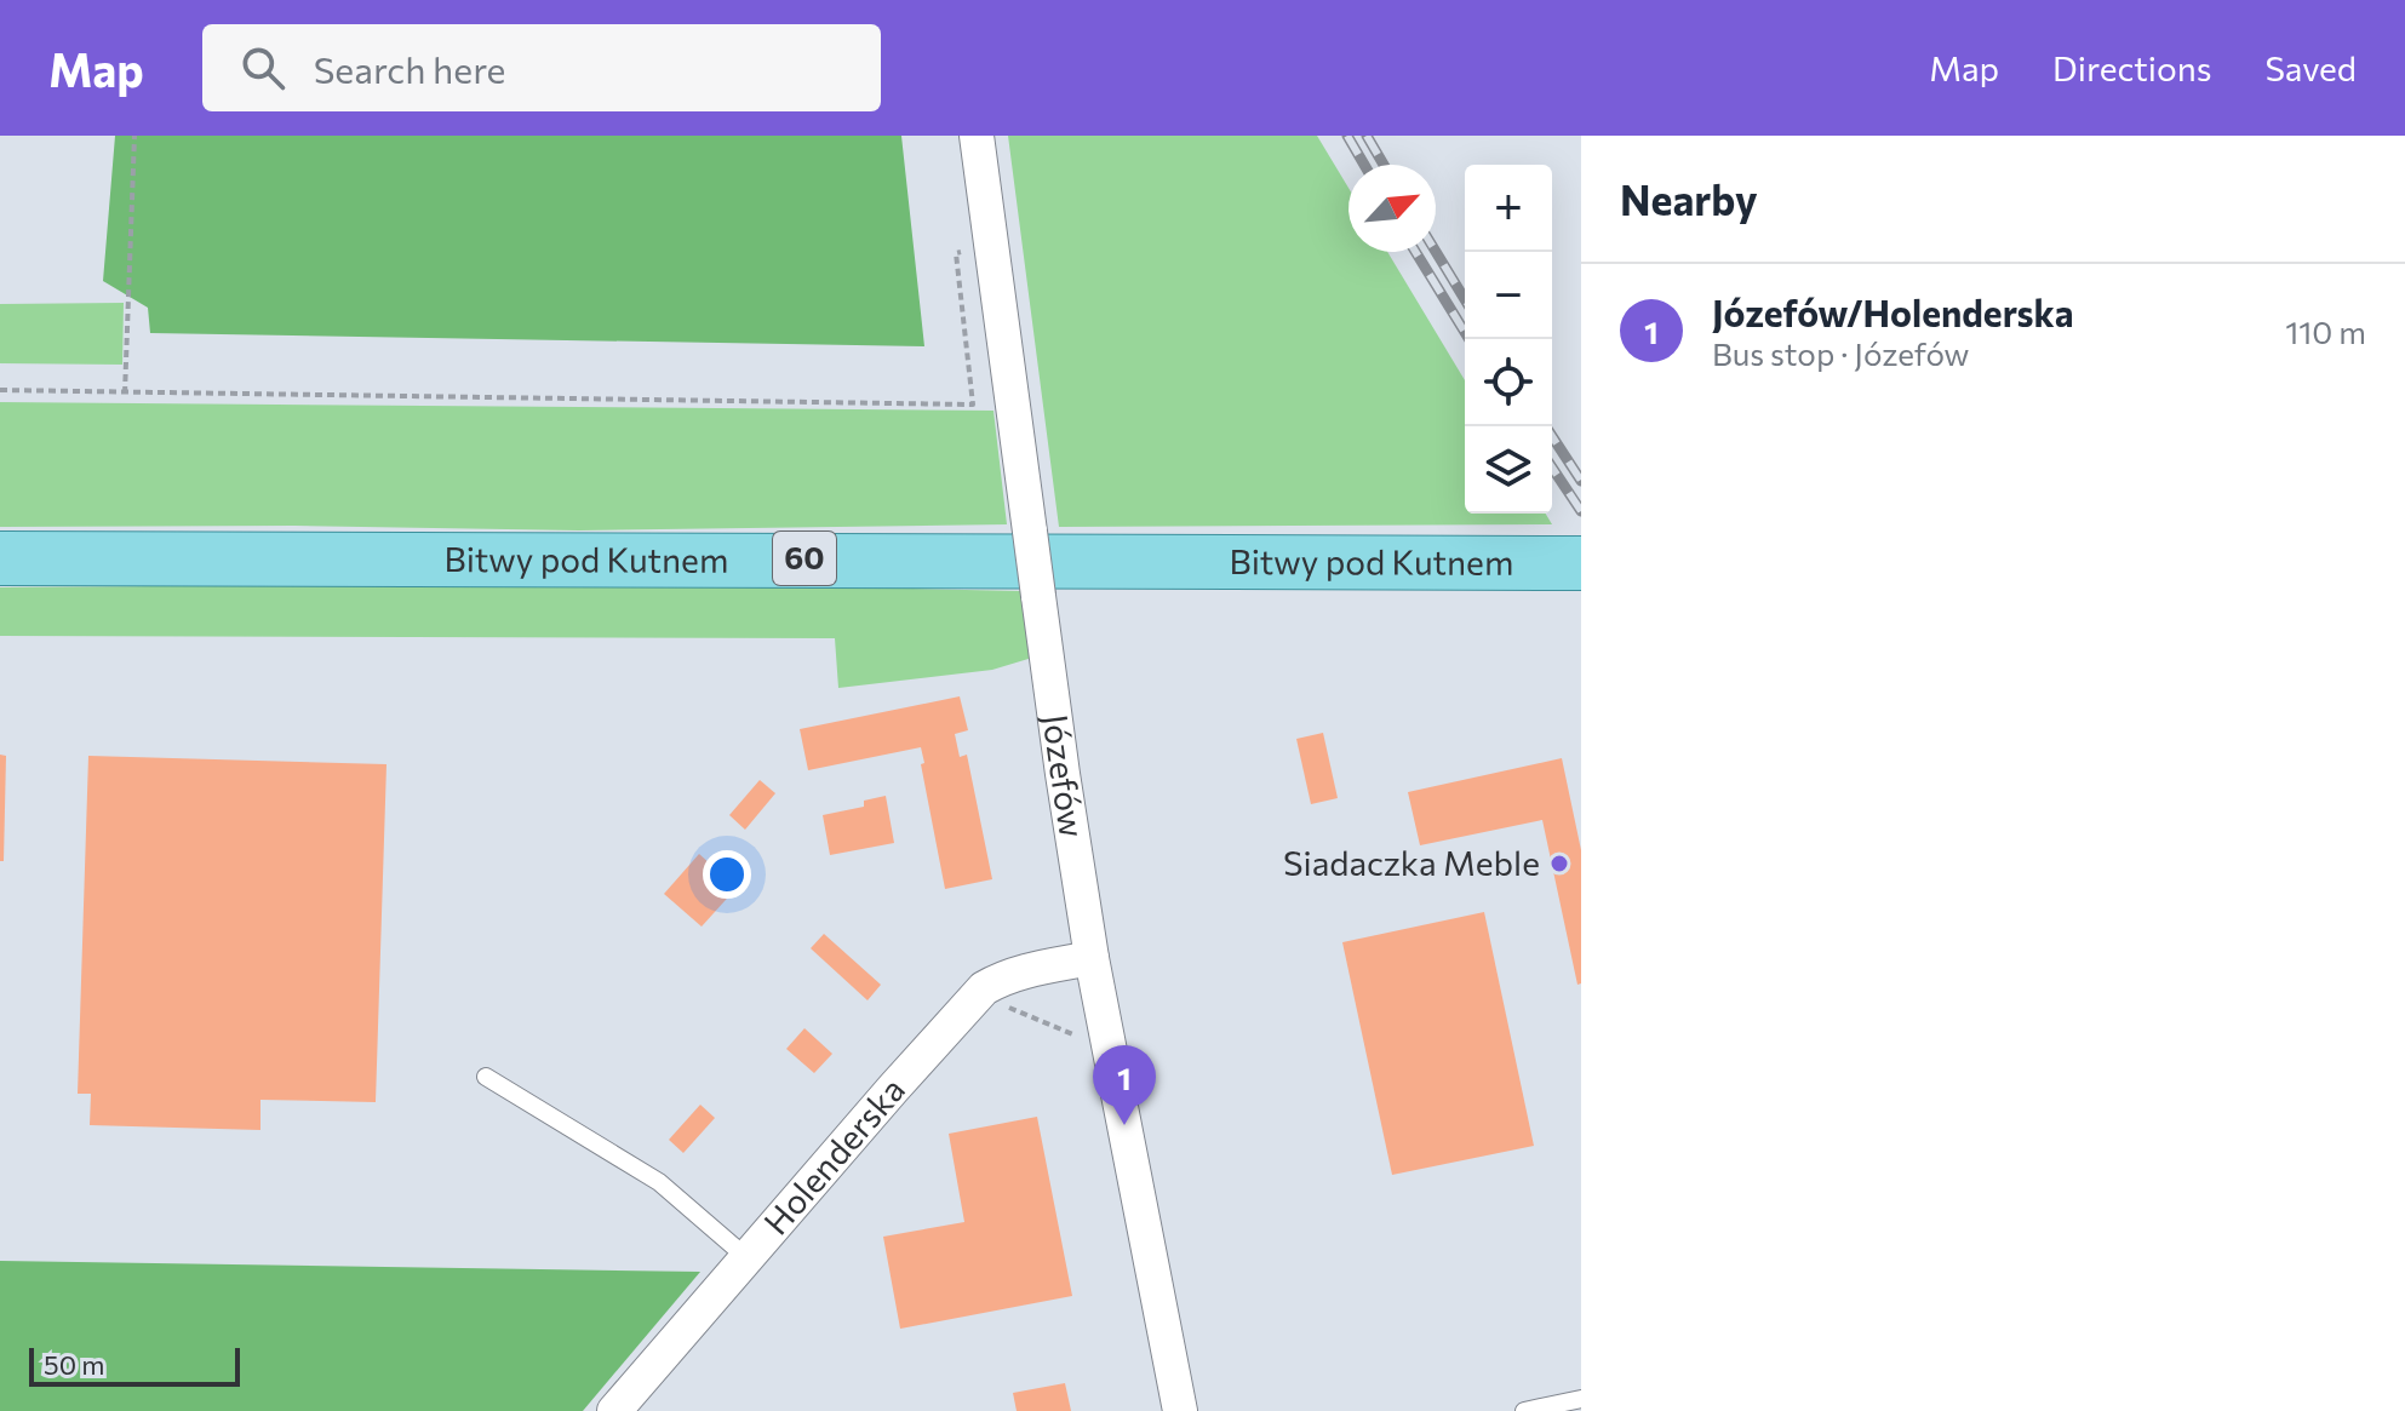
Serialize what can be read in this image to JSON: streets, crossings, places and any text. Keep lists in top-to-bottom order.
{
  "streets": {
    "main road": ["Bitwy pod Kutnem", "60"],
    "street": ["Józefów", "Holenderska"]
  },
  "crossings": [
    ["Józefów", "Holenderska"]
  ],
  "places": ["Siadaczka Meble"],
  "scale_bar": "50 m",
  "north": "top right",
  "page": {
    "header": "Map",
    "search": "Search here",
    "nav": ["Map", "Directions", "Saved"],
    "heading": "Nearby",
    "map_buttons": ["+", "−"],
    "list": [
      {
        "mark": "1",
        "name": "Józefów/Holenderska",
        "note": "Bus stop · Józefów",
        "value": "110 m"
      }
    ],
    "pins": "1",
    "scale": "50 m"
  }
}
